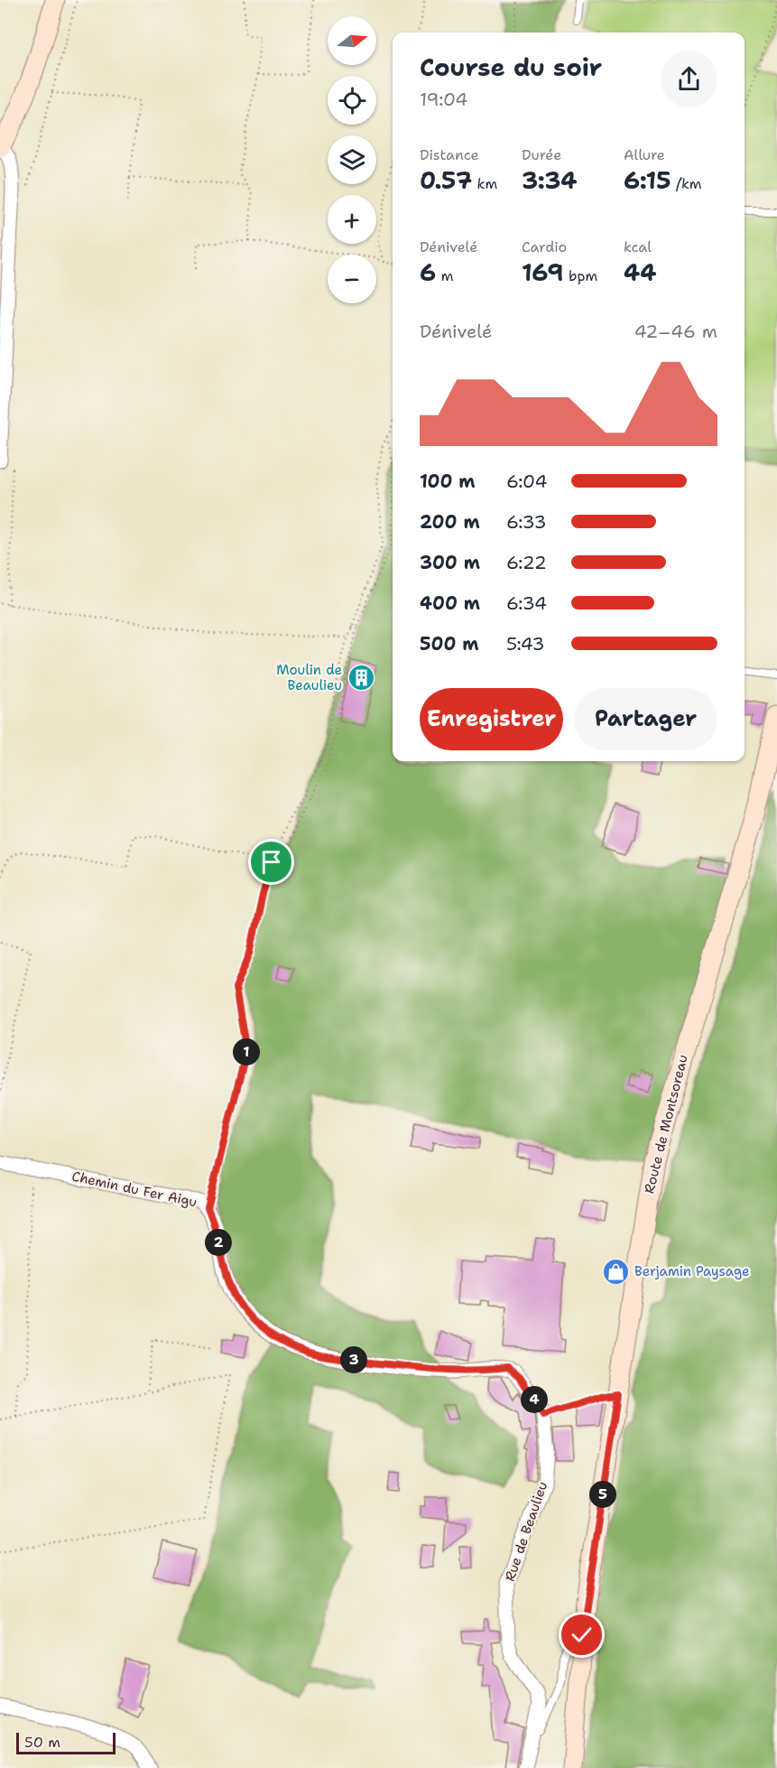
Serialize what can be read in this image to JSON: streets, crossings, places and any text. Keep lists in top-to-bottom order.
{
  "streets": {
    "main road": ["Route de Montsoreau"],
    "street": ["Chemin du Fer Aigu", "Rue de Beaulieu"]
  },
  "crossings": [
    ["Chemin du Fer Aigu", "Rue de Beaulieu"]
  ],
  "places": {
    "building": ["Moulin de Beaulieu"],
    "shop": ["Berjamin Paysage"]
  },
  "scale_bar": "50 m",
  "north": "right",
  "page": {
    "map_buttons": ["+", "−"],
    "heading": ["Course du soir", "19:04"],
    "stats": [
      ["Distance", "0.57 km"],
      ["Durée", "3:34"],
      ["Allure", "6:15 /km"],
      ["Dénivelé", "6 m"],
      ["Cardio", "169 bpm"],
      ["kcal", "44"]
    ],
    "chart": ["Dénivelé", "42–46 m"],
    "list": [
      {
        "name": "100 m",
        "note": "6:04"
      },
      {
        "name": "200 m",
        "note": "6:33"
      },
      {
        "name": "300 m",
        "note": "6:22"
      },
      {
        "name": "400 m",
        "note": "6:34"
      },
      {
        "name": "500 m",
        "note": "5:43"
      }
    ],
    "buttons": ["Enregistrer", "Partager"],
    "pins": [
      "1",
      "2",
      "3",
      "4",
      "5"
    ],
    "scale": "50 m"
  }
}
